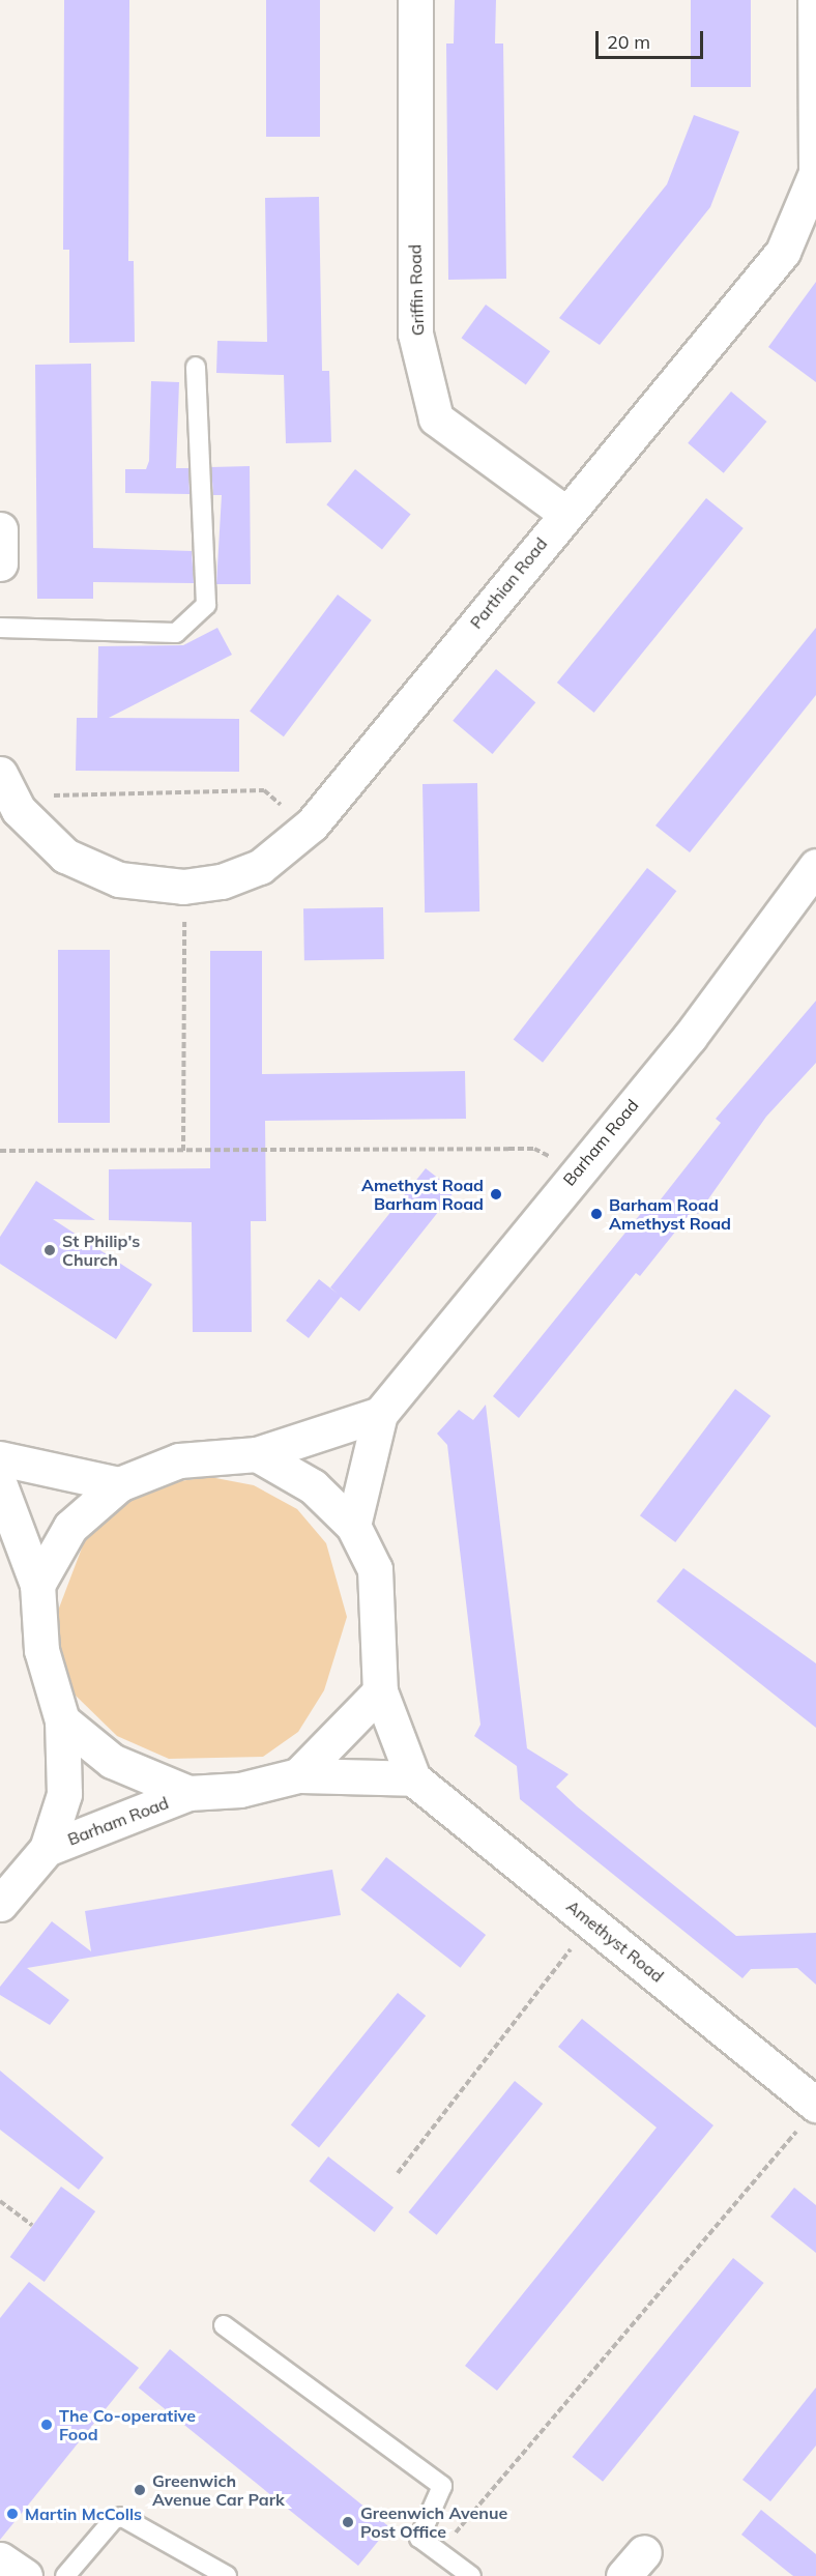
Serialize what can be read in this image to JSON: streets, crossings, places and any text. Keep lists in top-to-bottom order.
{
  "streets": {
    "street": [
      "Griffin Road",
      "Parthian Road",
      "Barham Road",
      "Amethyst Road"
    ]
  },
  "crossings": [
    ["Griffin Road", "Parthian Road"]
  ],
  "places": [
    "Amethyst Road Barham Road",
    "Barham Road Amethyst Road",
    "St Philip's Church",
    "The Co-operative Food",
    "Greenwich Avenue Car Park",
    "Martin McColls",
    "Greenwich Avenue Post Office"
  ],
  "scale_bar": "20 m"
}
